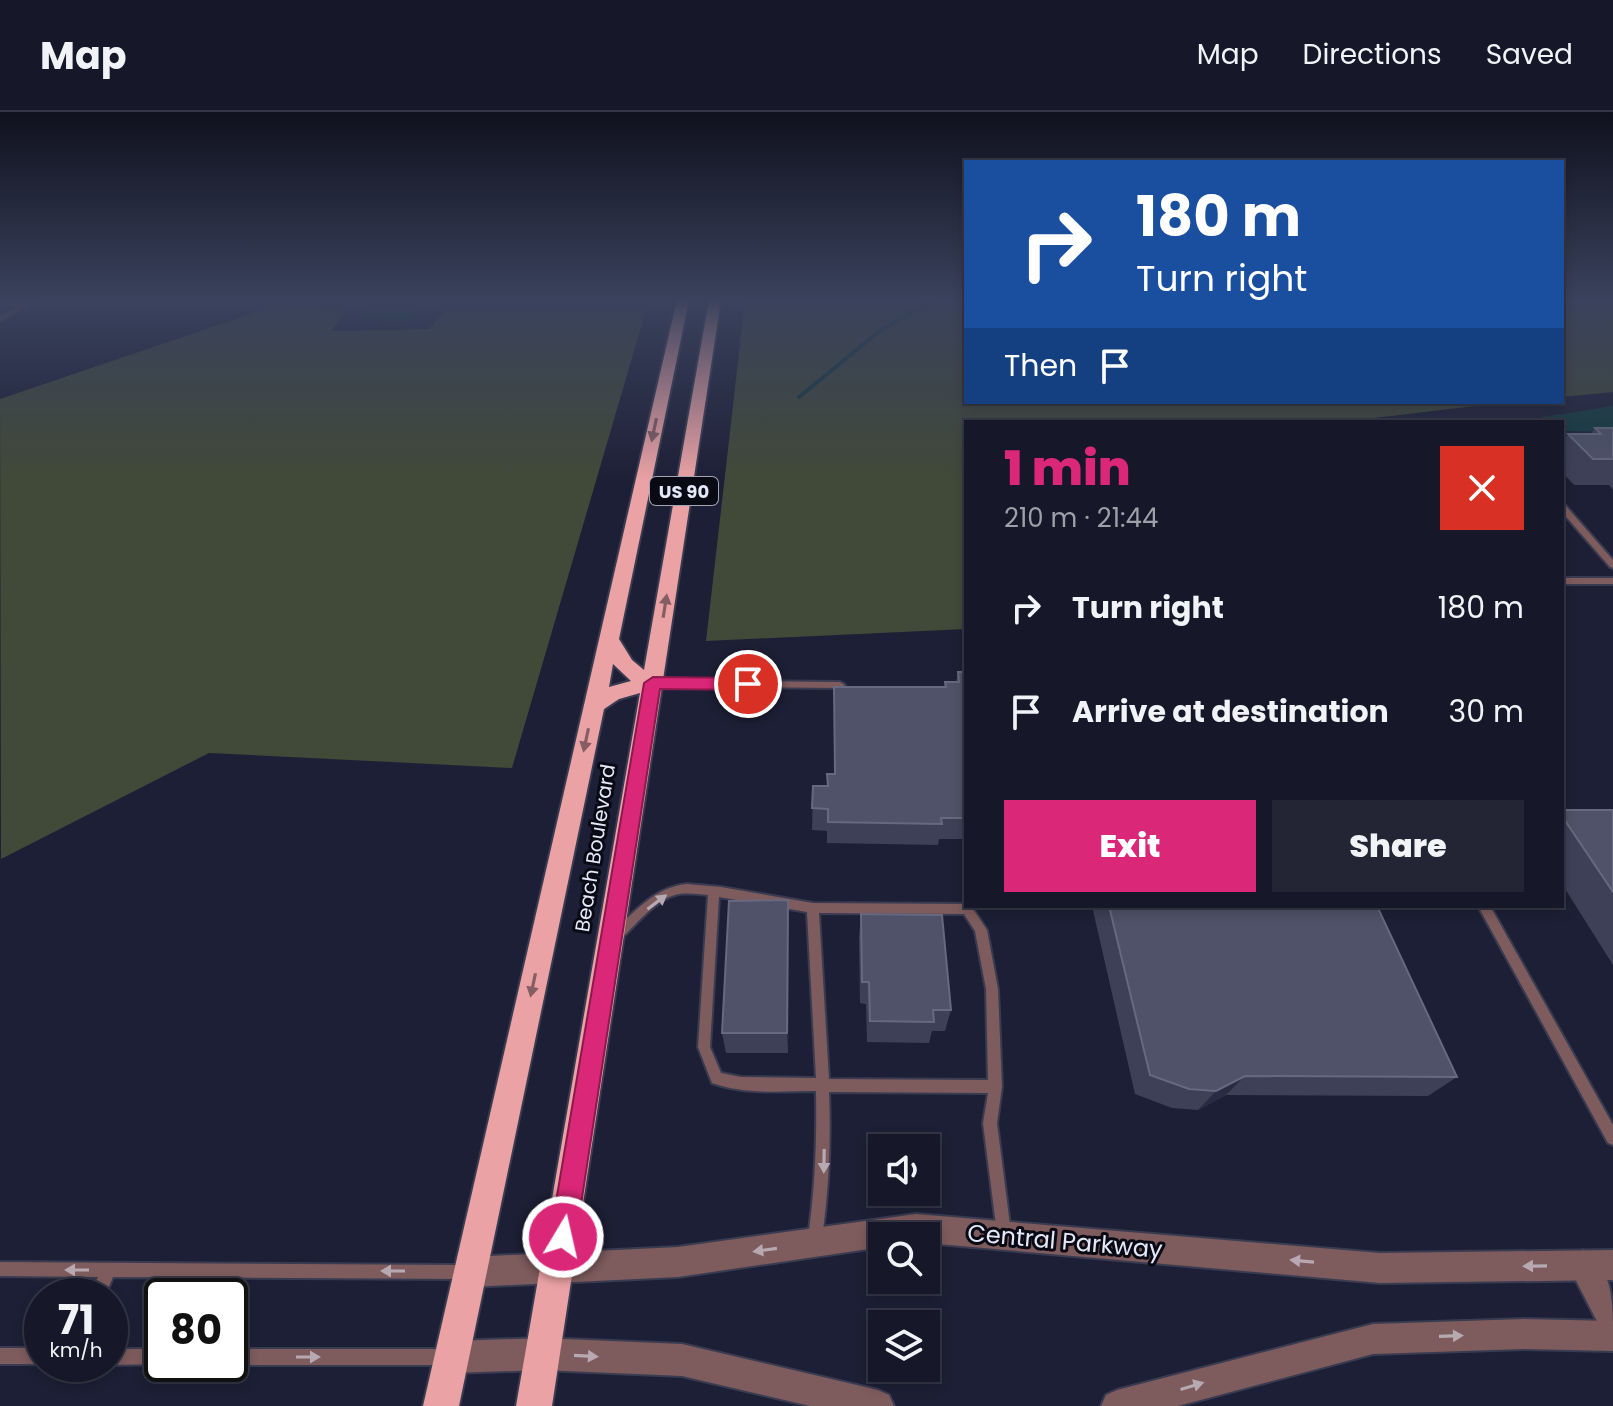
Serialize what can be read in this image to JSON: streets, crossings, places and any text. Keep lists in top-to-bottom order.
{
  "streets": {
    "highway": ["US 90", "Beach Boulevard"],
    "street": ["Central Parkway"]
  },
  "crossings": [
    ["US 90", "Central Parkway"],
    ["Beach Boulevard", "Central Parkway"]
  ],
  "page": {
    "header": "Map",
    "nav": ["Map", "Directions", "Saved"],
    "turn": ["180 m", "Turn right"],
    "then": "Then",
    "heading": ["1 min", "210 m · 21:44"],
    "list": [
      {
        "name": "Turn right",
        "value": "180 m"
      },
      {
        "name": "Arrive at destination",
        "value": "30 m"
      }
    ],
    "buttons": ["Exit", "Share"],
    "speed": "71 km/h",
    "limit": "80"
  }
}
